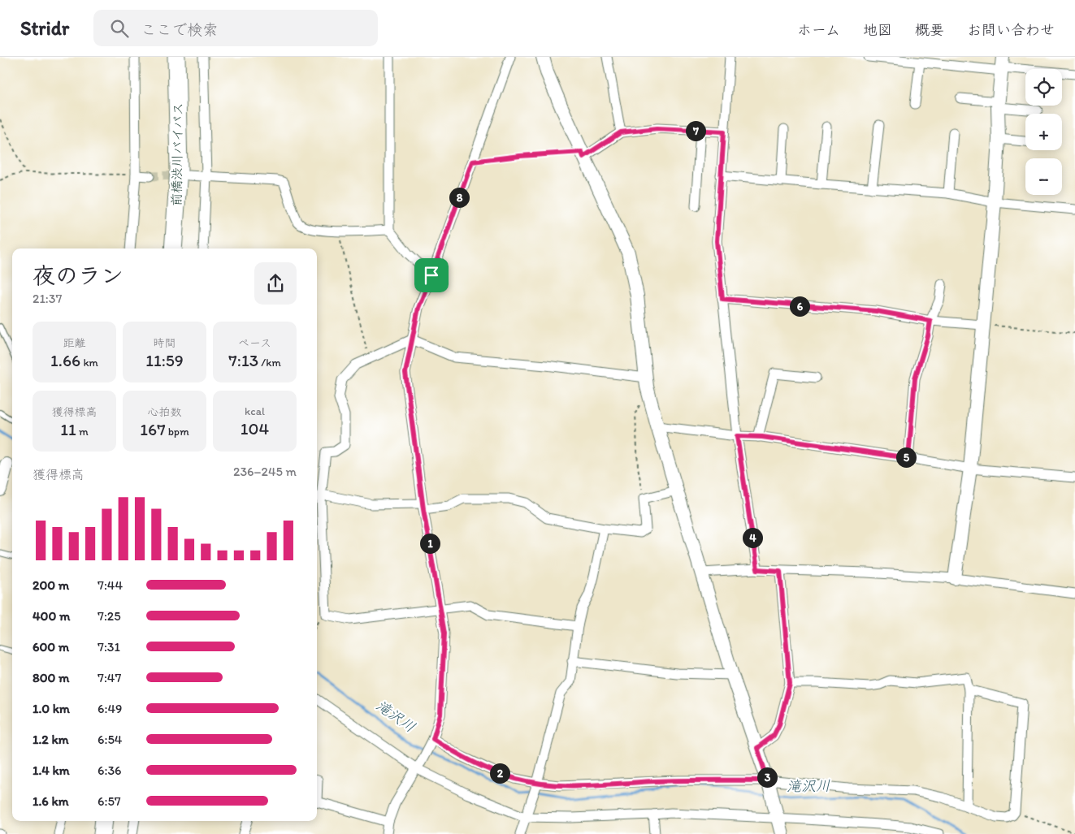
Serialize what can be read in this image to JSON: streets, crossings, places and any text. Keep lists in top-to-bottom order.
{
  "streets": {
    "highway": ["前橋渋川バイパス"]
  },
  "water": ["滝沢川"],
  "page": {
    "header": "Stridr",
    "search": "ここで検索",
    "nav": [
      "ホーム",
      "地図",
      "概要",
      "お問い合わせ"
    ],
    "map_buttons": ["+", "−"],
    "pins": [
      "7",
      "8",
      "6",
      "5",
      "4",
      "1",
      "2",
      "3"
    ],
    "heading": ["夜のラン", "21:37"],
    "stats": [
      ["距離", "1.66 km"],
      ["時間", "11:59"],
      ["ペース", "7:13 /km"],
      ["獲得標高", "11 m"],
      ["心拍数", "167 bpm"],
      ["kcal", "104"]
    ],
    "chart": ["獲得標高", "236–245 m"],
    "list": [
      {
        "name": "200 m",
        "note": "7:44"
      },
      {
        "name": "400 m",
        "note": "7:25"
      },
      {
        "name": "600 m",
        "note": "7:31"
      },
      {
        "name": "800 m",
        "note": "7:47"
      },
      {
        "name": "1.0 km",
        "note": "6:49"
      },
      {
        "name": "1.2 km",
        "note": "6:54"
      },
      {
        "name": "1.4 km",
        "note": "6:36"
      },
      {
        "name": "1.6 km",
        "note": "6:57"
      }
    ]
  }
}
